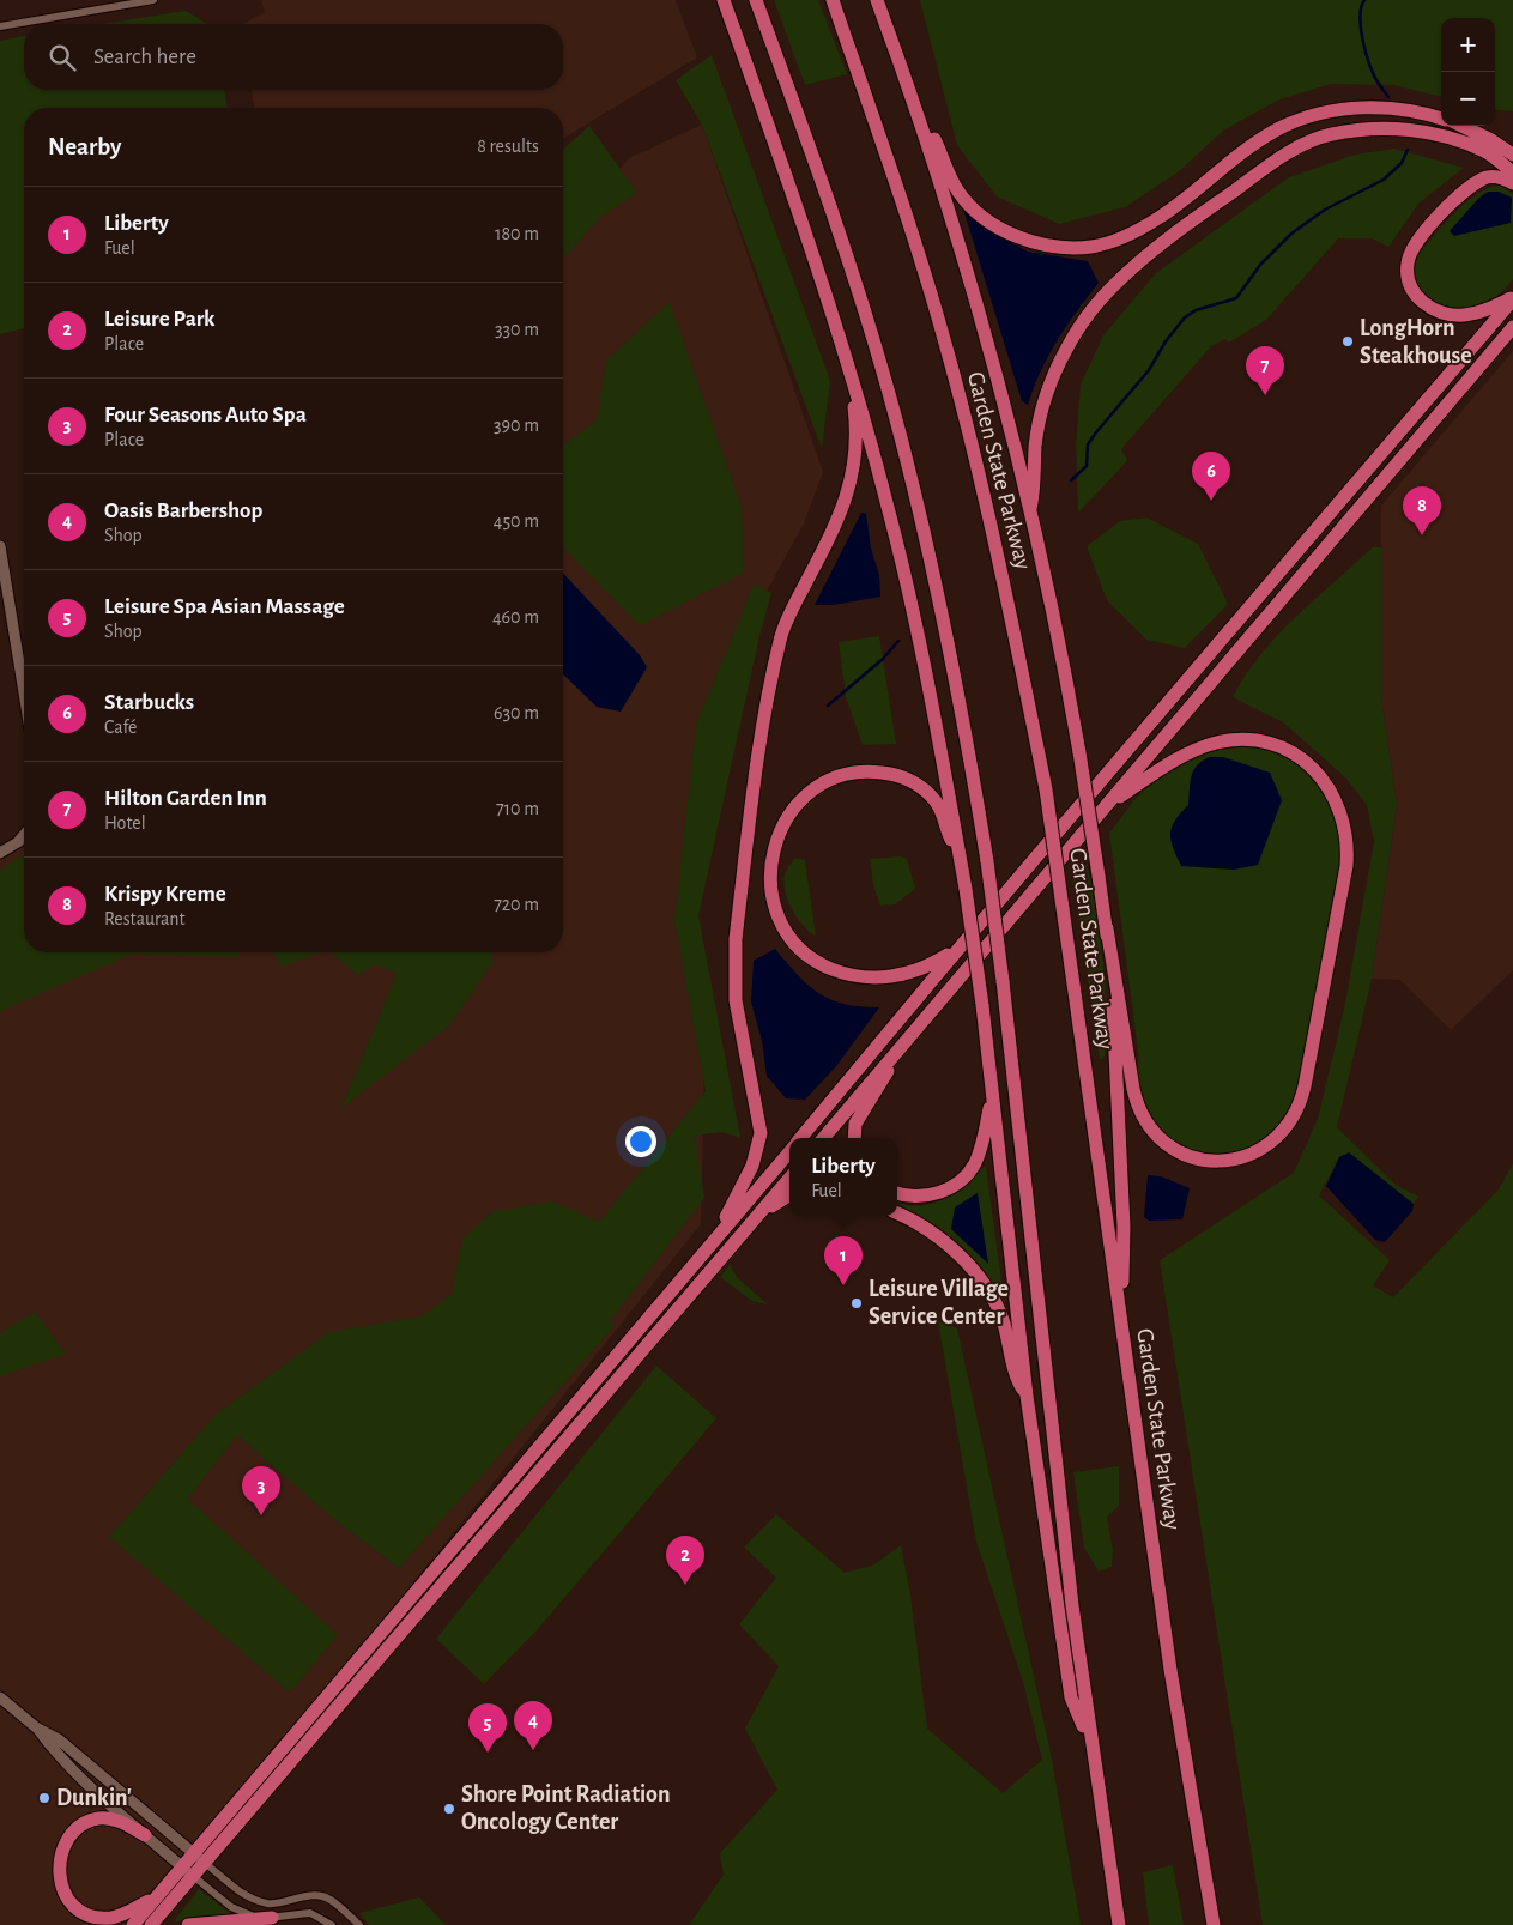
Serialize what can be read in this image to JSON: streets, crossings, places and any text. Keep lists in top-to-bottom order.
{
  "streets": {
    "highway": ["Garden State Parkway"]
  },
  "places": [
    "LongHorn Steakhouse",
    "Leisure Village Service Center",
    "Dunkin'",
    "Shore Point Radiation Oncology Center"
  ],
  "page": {
    "map_buttons": ["+", "−"],
    "search": "Search here",
    "heading": ["Nearby", "8 results"],
    "list": [
      {
        "mark": "1",
        "name": "Liberty",
        "note": "Fuel",
        "value": "180 m"
      },
      {
        "mark": "2",
        "name": "Leisure Park",
        "note": "Place",
        "value": "330 m"
      },
      {
        "mark": "3",
        "name": "Four Seasons Auto Spa",
        "note": "Place",
        "value": "390 m"
      },
      {
        "mark": "4",
        "name": "Oasis Barbershop",
        "note": "Shop",
        "value": "450 m"
      },
      {
        "mark": "5",
        "name": "Leisure Spa Asian Massage",
        "note": "Shop",
        "value": "460 m"
      },
      {
        "mark": "6",
        "name": "Starbucks",
        "note": "Café",
        "value": "630 m"
      },
      {
        "mark": "7",
        "name": "Hilton Garden Inn",
        "note": "Hotel",
        "value": "710 m"
      },
      {
        "mark": "8",
        "name": "Krispy Kreme",
        "note": "Restaurant",
        "value": "720 m"
      }
    ],
    "pins": [
      "7",
      "6",
      "8",
      "1",
      "3",
      "2",
      "4",
      "5"
    ],
    "popup": ["Liberty", "Fuel"]
  }
}
